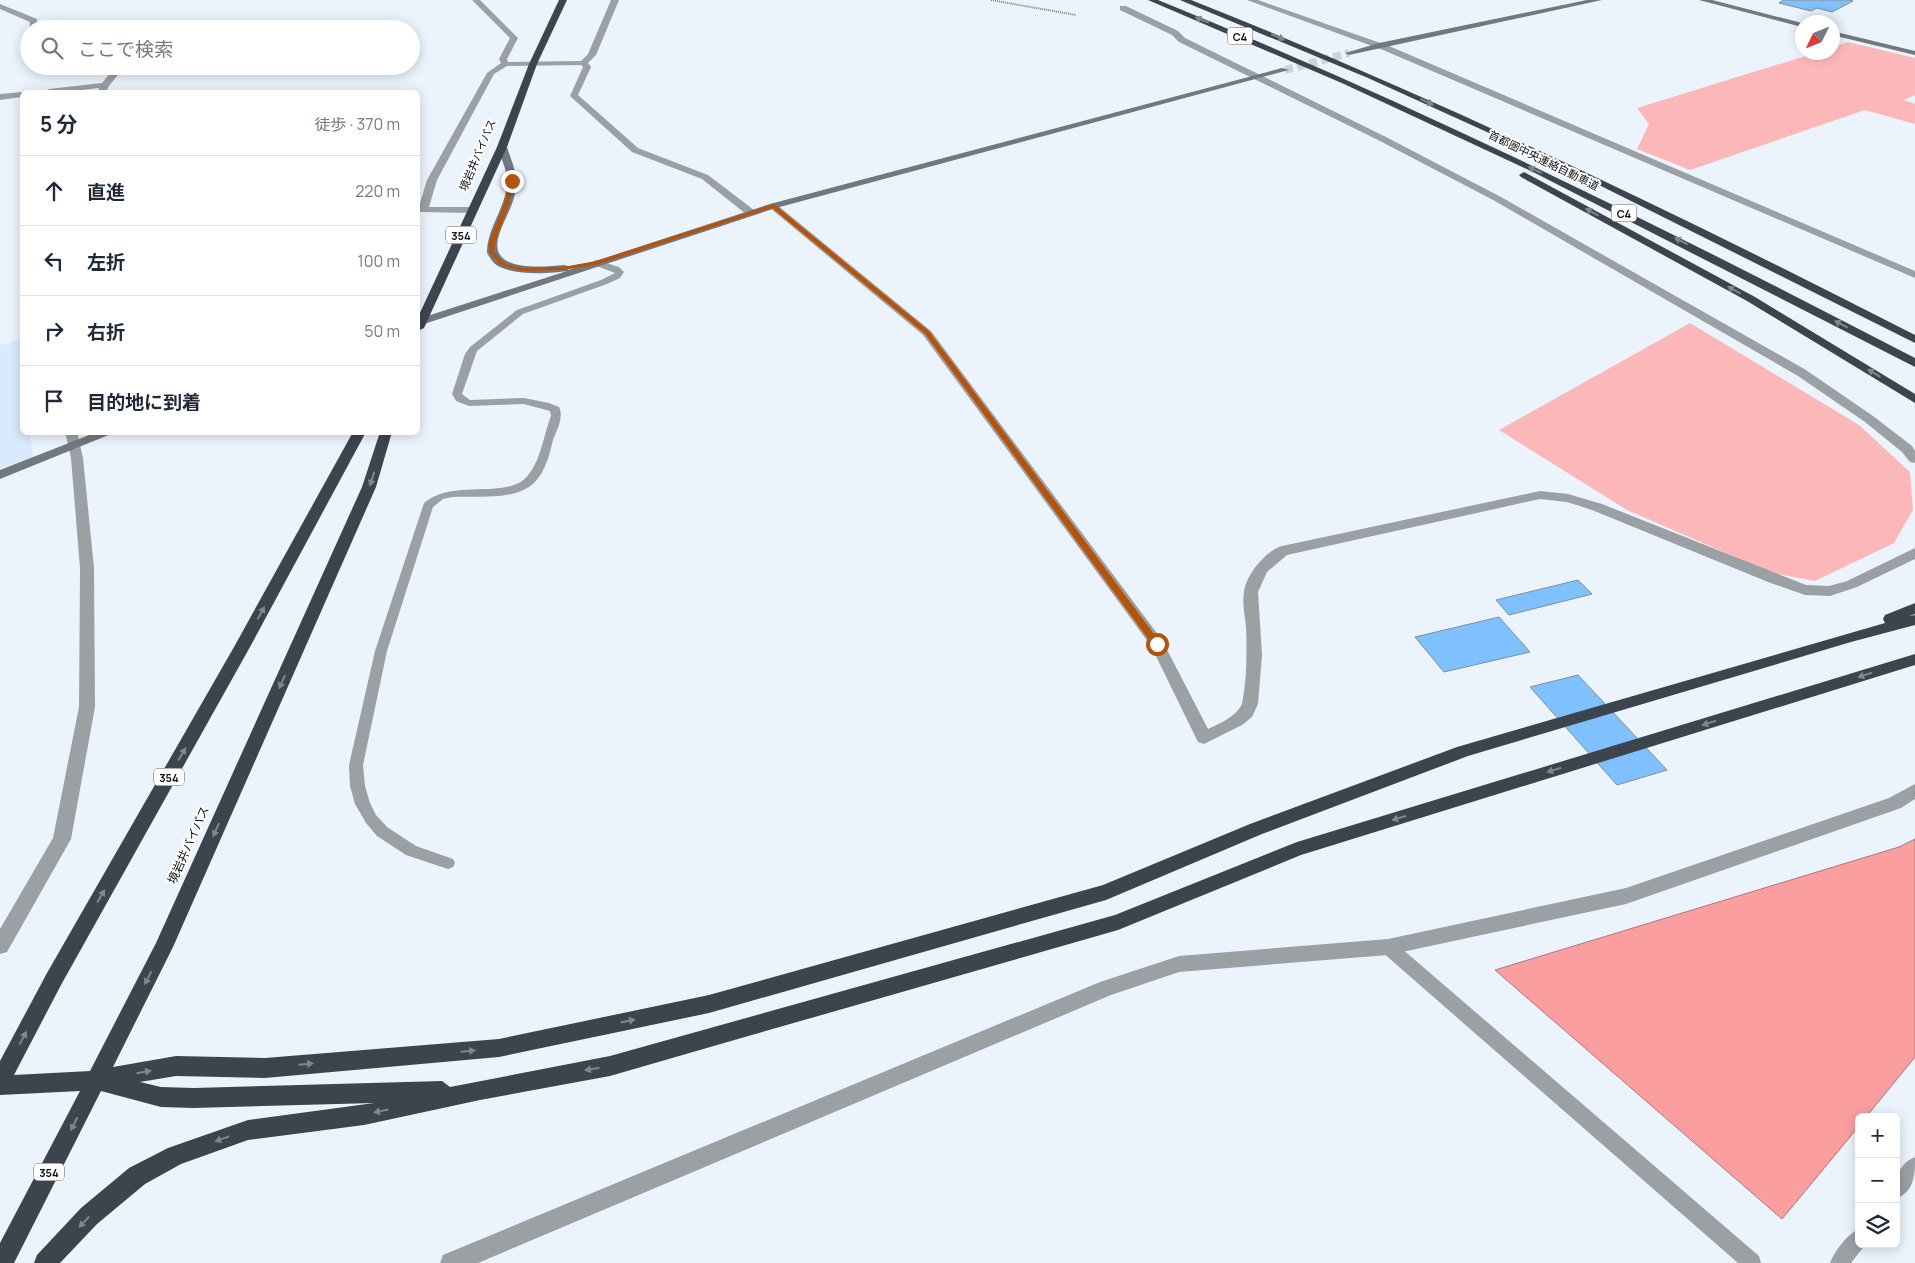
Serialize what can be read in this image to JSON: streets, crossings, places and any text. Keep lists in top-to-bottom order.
{
  "streets": {
    "highway": [
      "C4",
      "境岩井バイパス",
      "首都圏中央連絡自動車道",
      "354"
    ]
  },
  "north": "bottom left",
  "page": {
    "search": "ここで検索",
    "heading": ["5 分", "徒歩 · 370 m"],
    "list": [
      ["直進", "220 m"],
      ["左折", "100 m"],
      ["右折", "50 m"],
      "目的地に到着"
    ],
    "map_buttons": ["+", "−"]
  }
}
